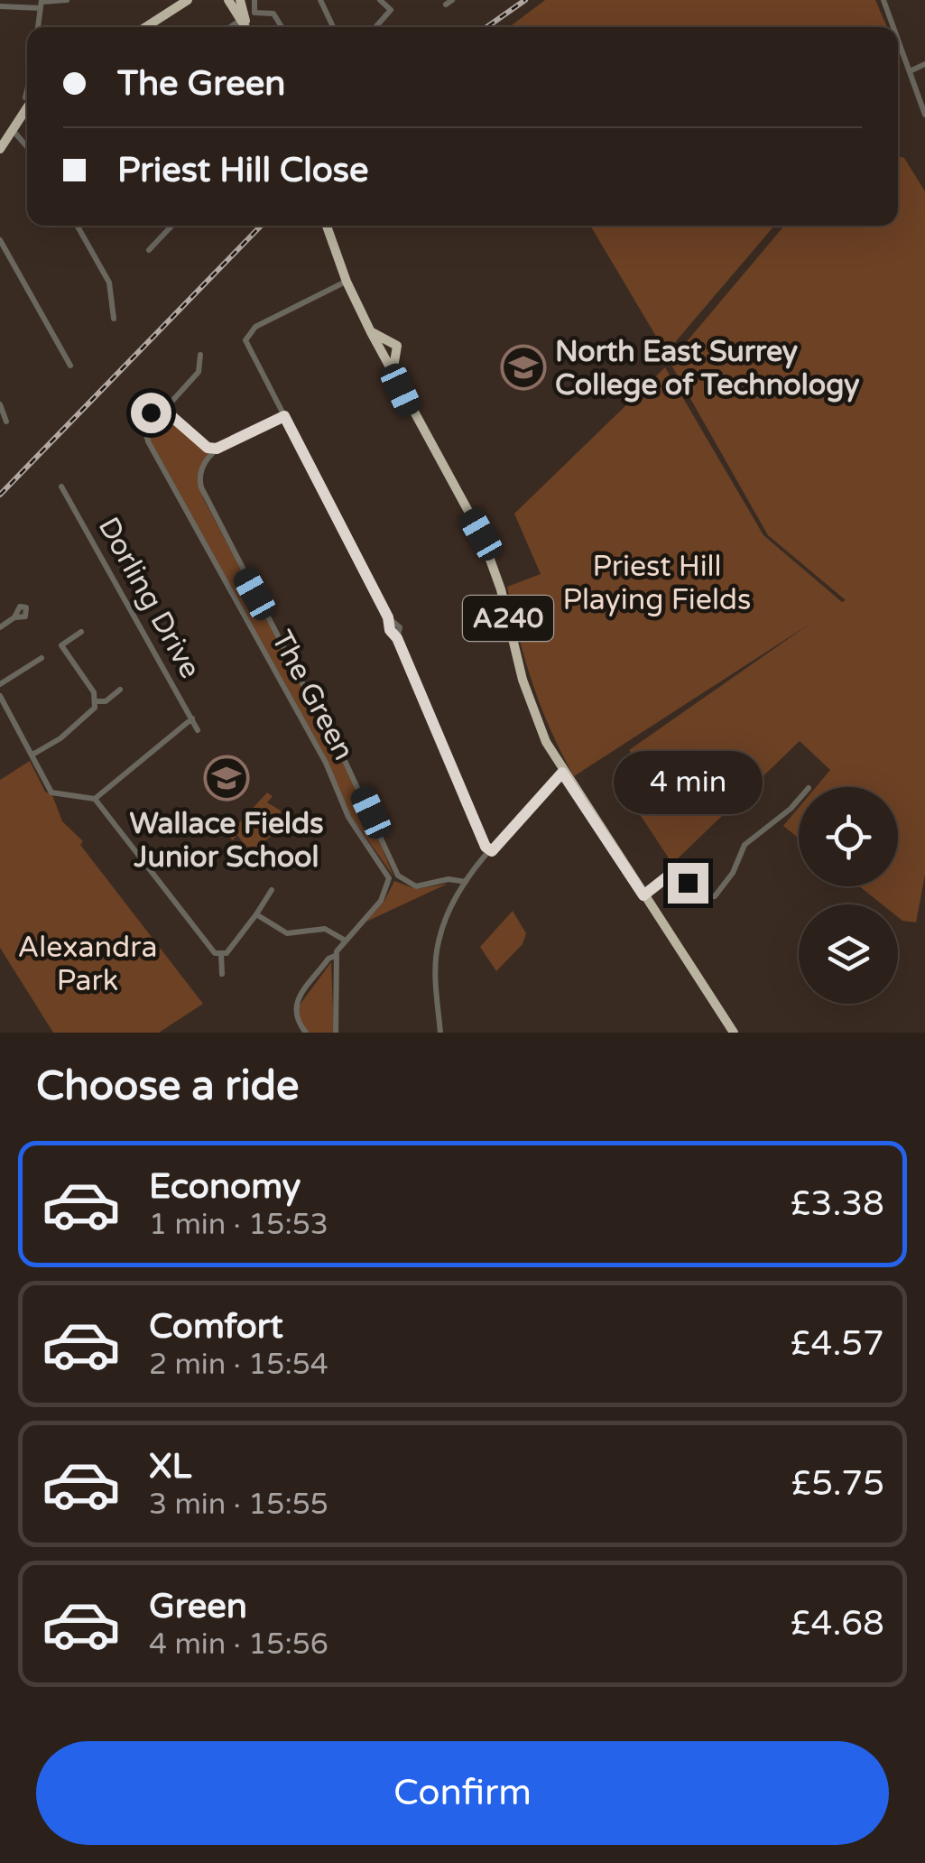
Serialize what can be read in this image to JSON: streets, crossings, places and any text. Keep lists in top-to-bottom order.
{
  "streets": {
    "highway": ["A240"],
    "street": ["Dorling Drive", "The Green"]
  },
  "parks": ["Priest Hill Playing Fields", "Alexandra Park"],
  "places": {
    "school or university": ["North East Surrey College of Technology", "Wallace Fields Junior School"]
  },
  "page": {
    "banner": ["The Green", "Priest Hill Close"],
    "bubble": "4 min",
    "heading": "Choose a ride",
    "list": [
      {
        "name": "Economy",
        "note": "1 min · 15:53",
        "value": "£3.38"
      },
      {
        "name": "Comfort",
        "note": "2 min · 15:54",
        "value": "£4.57"
      },
      {
        "name": "XL",
        "note": "3 min · 15:55",
        "value": "£5.75"
      },
      {
        "name": "Green",
        "note": "4 min · 15:56",
        "value": "£4.68"
      }
    ],
    "buttons": "Confirm"
  }
}
